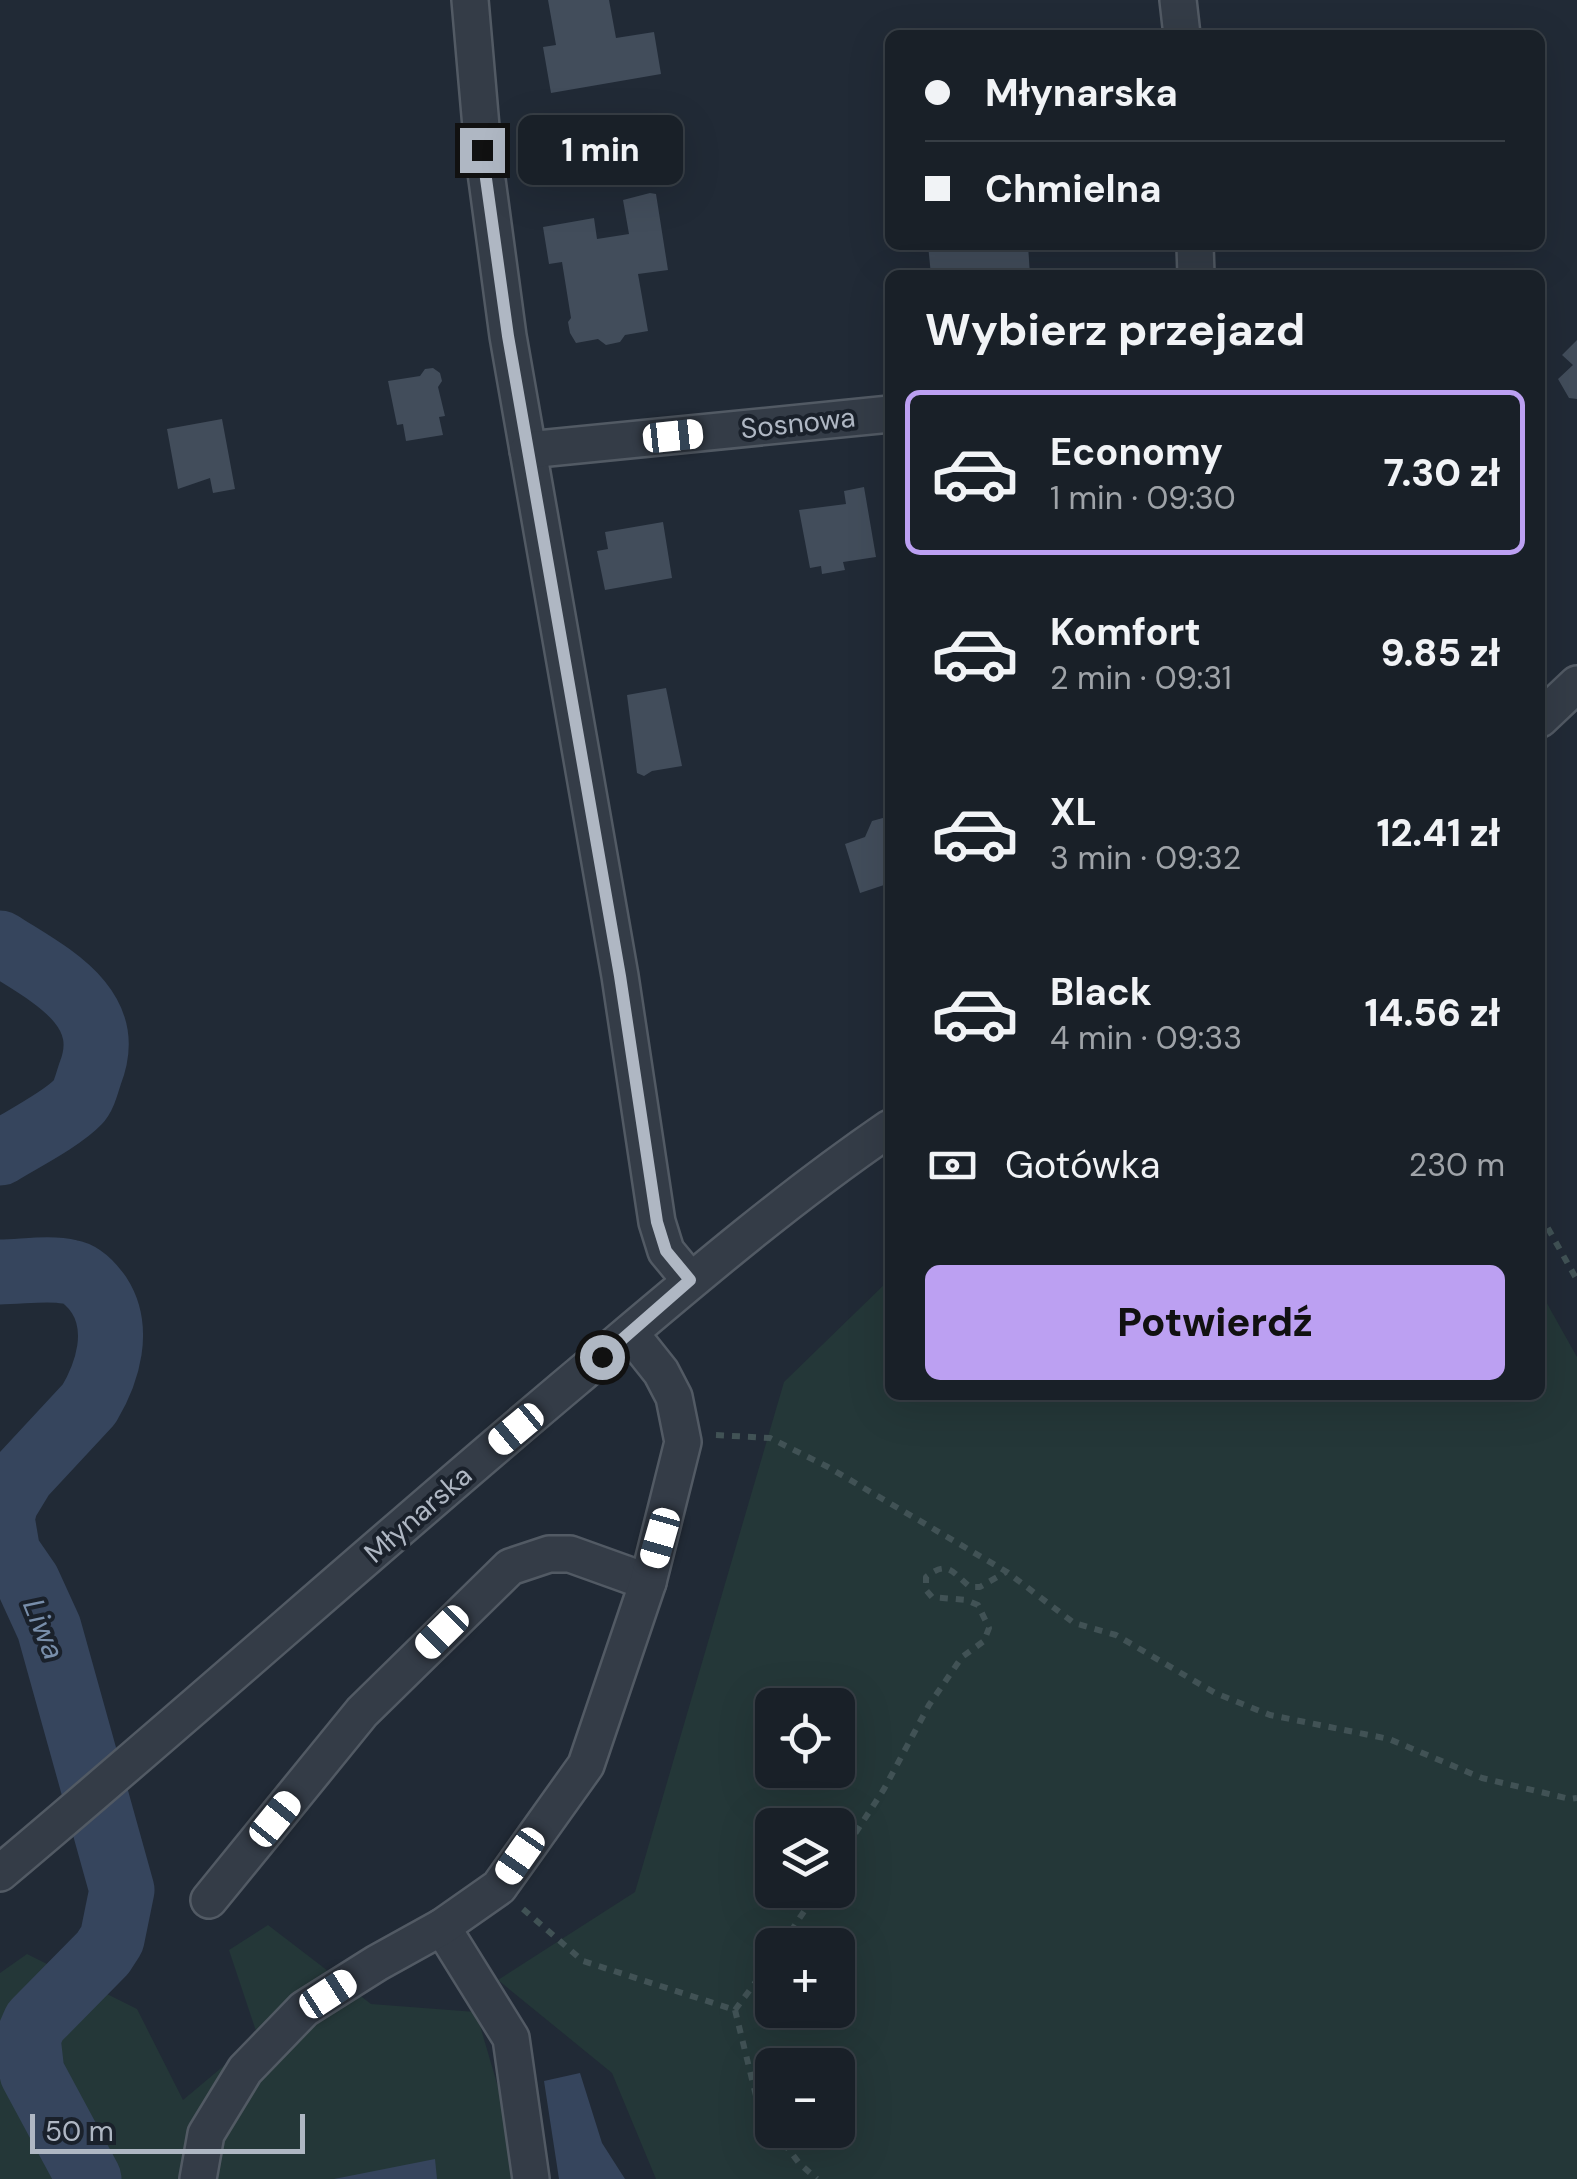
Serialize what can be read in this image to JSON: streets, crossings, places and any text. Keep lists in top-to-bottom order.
{
  "streets": {
    "street": ["Sosnowa", "Młynarska"]
  },
  "water": ["Liwa"],
  "scale_bar": "50 m",
  "page": {
    "banner": ["Młynarska", "Chmielna"],
    "bubble": "1 min",
    "heading": "Wybierz przejazd",
    "list": [
      {
        "name": "Economy",
        "note": "1 min · 09:30",
        "value": "7.30 zł"
      },
      {
        "name": "Komfort",
        "note": "2 min · 09:31",
        "value": "9.85 zł"
      },
      {
        "name": "XL",
        "note": "3 min · 09:32",
        "value": "12.41 zł"
      },
      {
        "name": "Black",
        "note": "4 min · 09:33",
        "value": "14.56 zł"
      }
    ],
    "pay": ["Gotówka", "230 m"],
    "buttons": "Potwierdź",
    "map_buttons": ["+", "−"],
    "scale": "50 m"
  }
}
